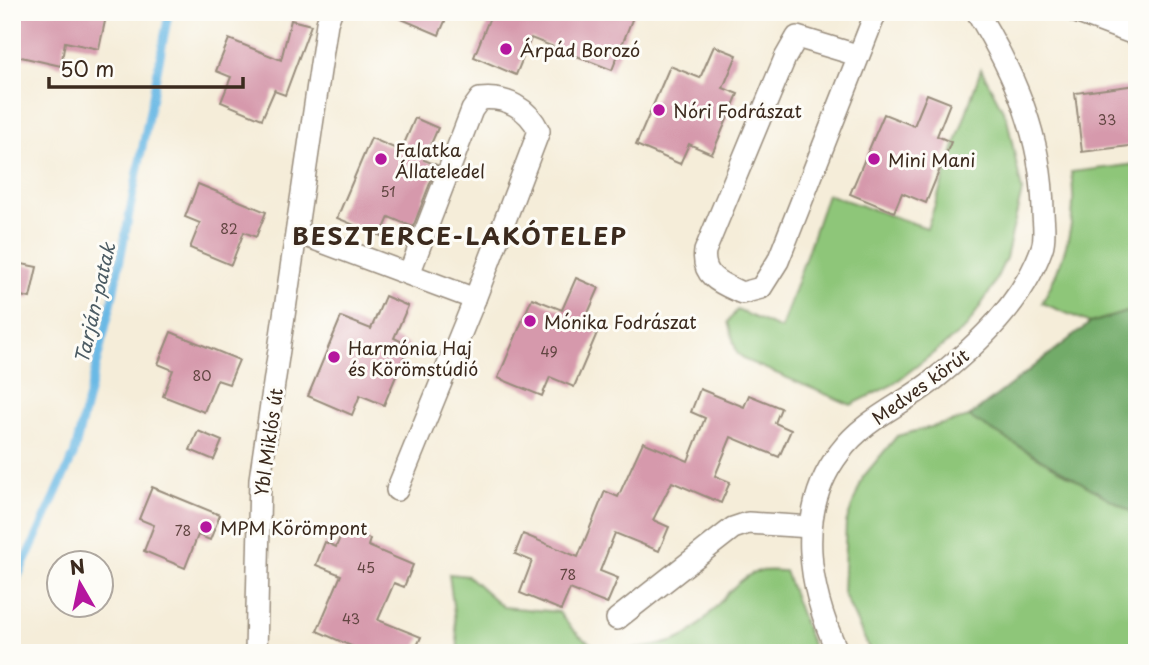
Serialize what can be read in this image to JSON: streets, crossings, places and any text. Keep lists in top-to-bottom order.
{
  "streets": {
    "street": ["Medves körút", "Ybl Miklós út"]
  },
  "districts": ["BESZTERCE-LAKÓTELEP"],
  "water": ["Tarján-patak"],
  "places": [
    "Árpád Borozó",
    "Nóri Fodrászat",
    "Falatka Állateledel",
    "Mini Mani",
    "Mónika Fodrászat",
    "Harmónia Haj és Körömstúdió",
    "MPM Körömpont"
  ],
  "house_numbers": [
    "33",
    "51",
    "82",
    "49",
    "80",
    "78",
    "45",
    "78",
    "43"
  ],
  "scale_bar": "50 m",
  "north": "top"
}
